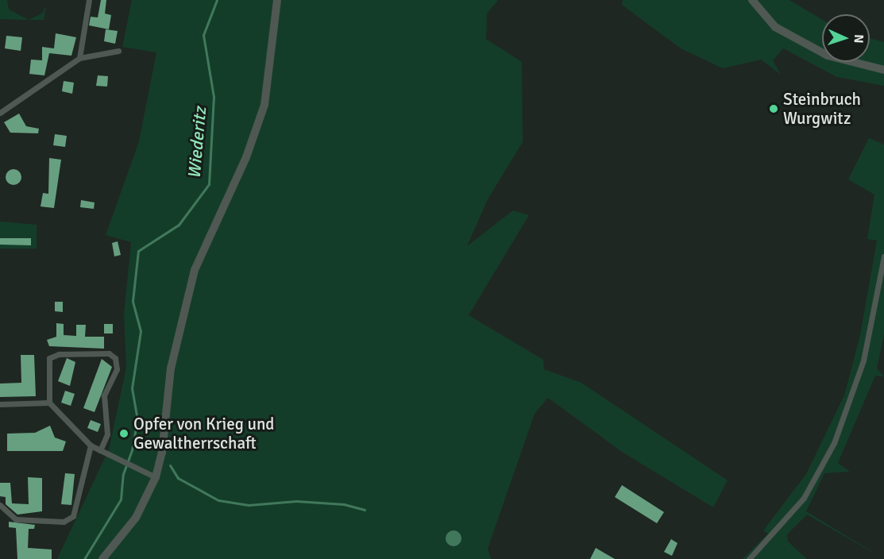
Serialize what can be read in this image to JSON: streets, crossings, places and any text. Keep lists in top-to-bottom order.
{
  "water": ["Wiederitz"],
  "places": ["Steinbruch Wurgwitz", "Opfer von Krieg und Gewaltherrschaft"],
  "north": "right"
}
